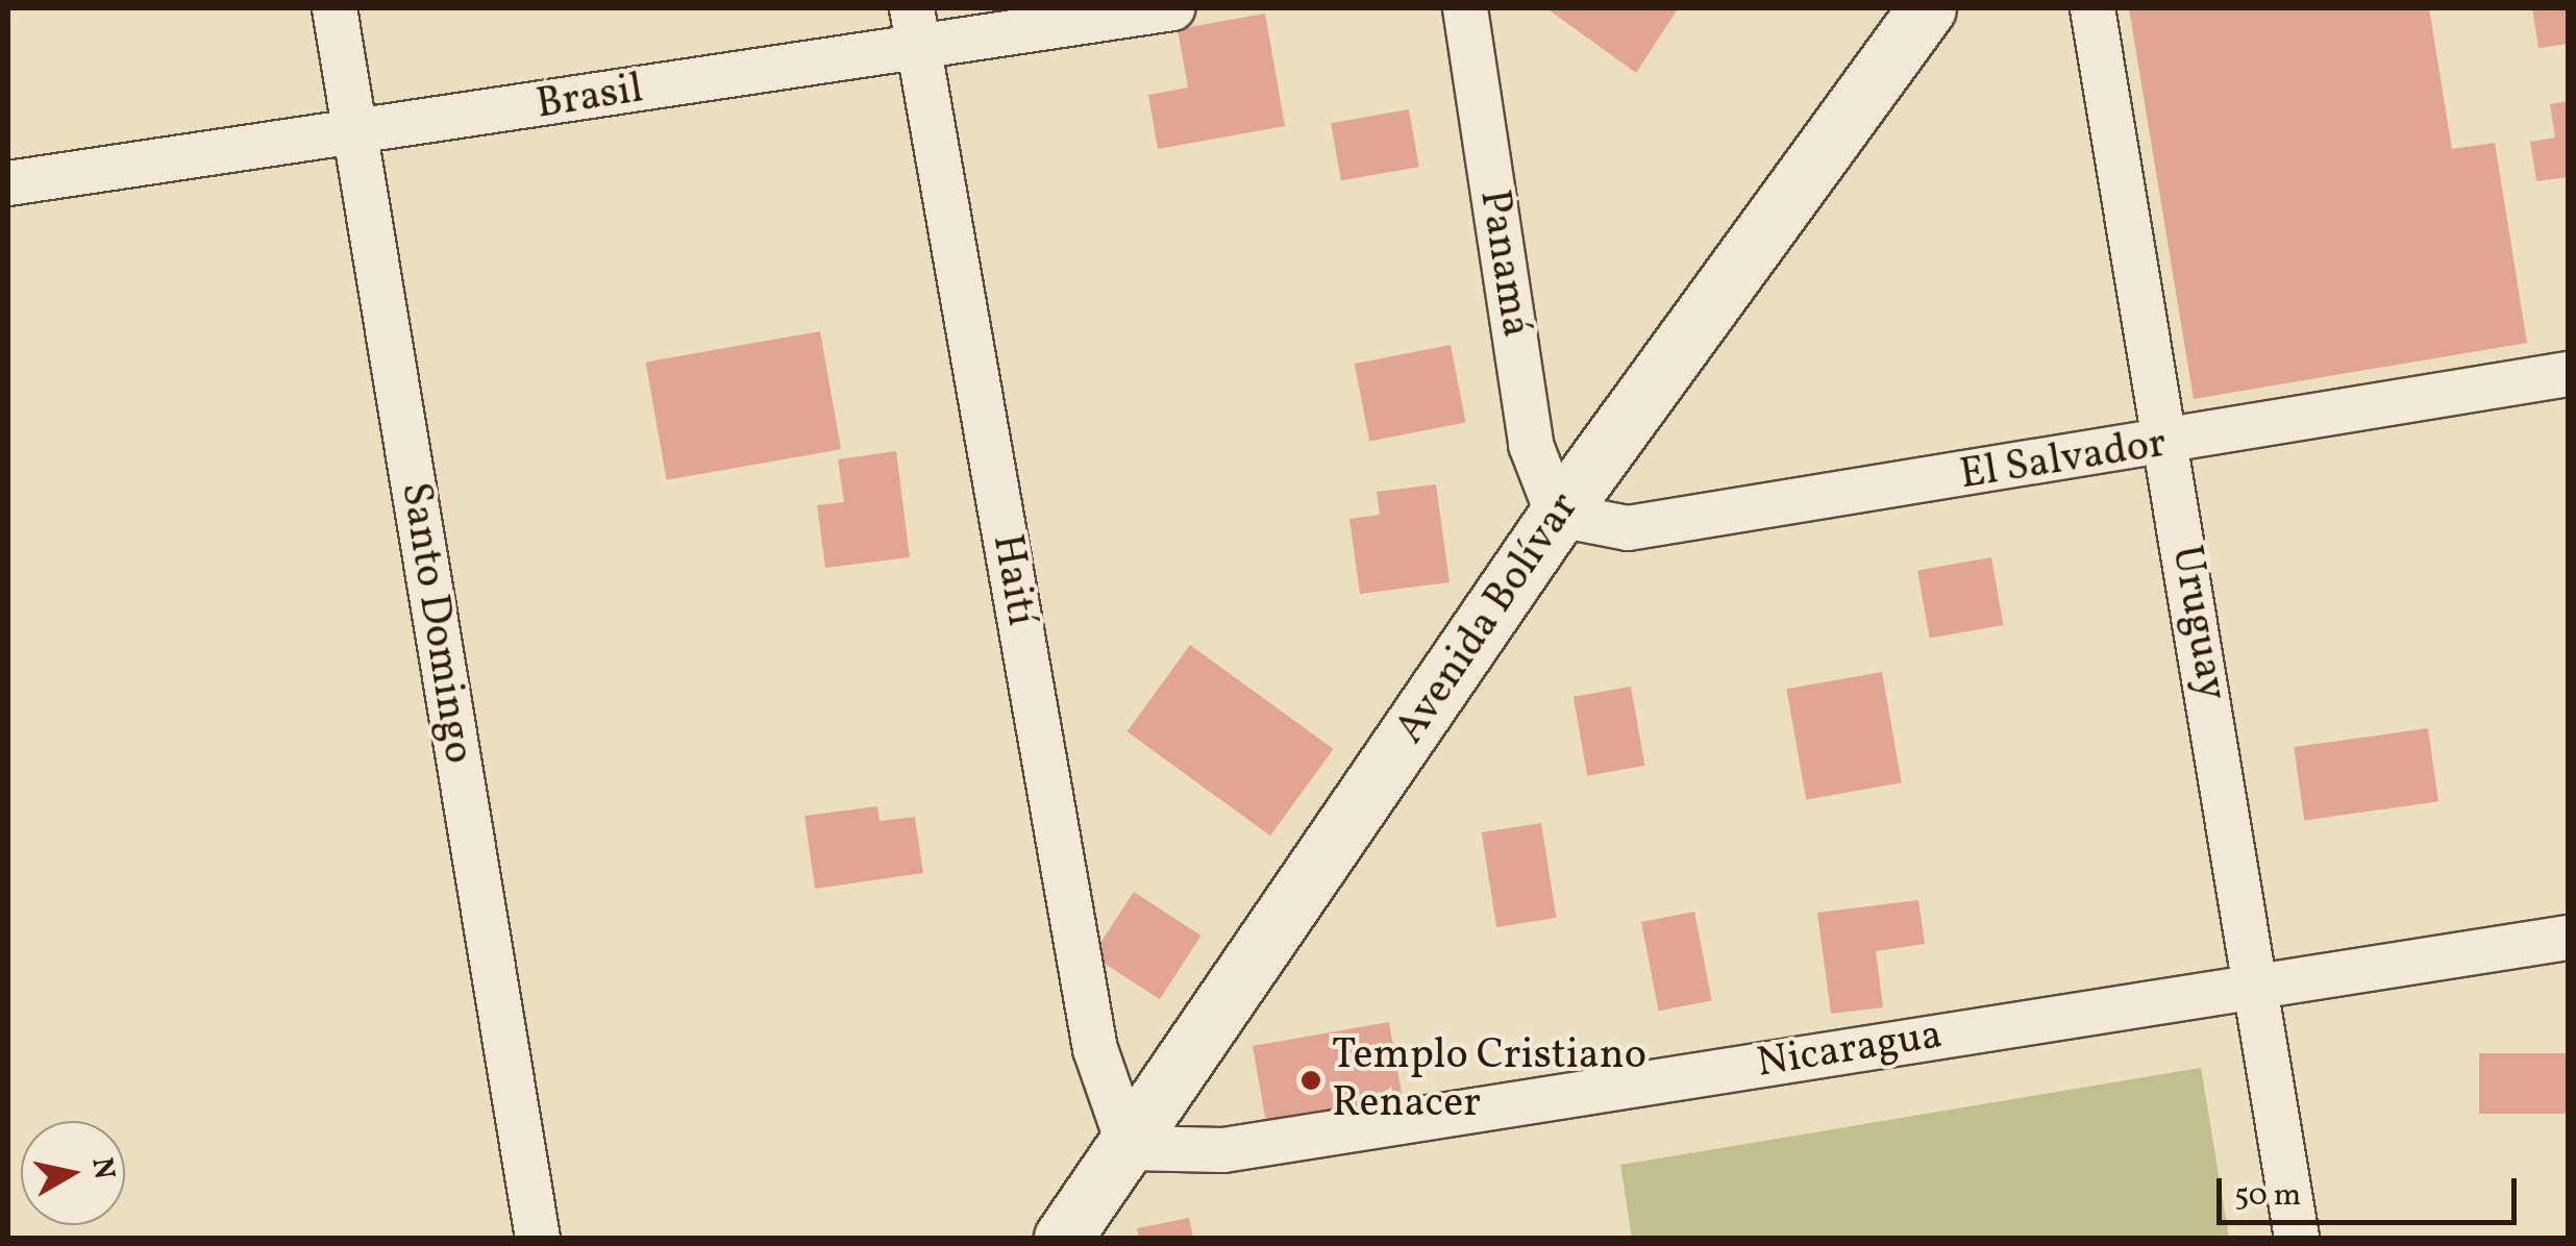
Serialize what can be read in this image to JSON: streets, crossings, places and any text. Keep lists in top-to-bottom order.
{
  "streets": {
    "main road": ["Avenida Bolívar"],
    "street": [
      "Brasil",
      "Panamá",
      "El Salvador",
      "Haití",
      "Santo Domingo",
      "Uruguay",
      "Nicaragua"
    ]
  },
  "crossings": [
    ["Brasil", "Haití"],
    ["Brasil", "Santo Domingo"],
    ["Panamá", "El Salvador"],
    ["Panamá", "Avenida Bolívar"],
    ["El Salvador", "Avenida Bolívar"],
    ["El Salvador", "Uruguay"],
    ["Haití", "Avenida Bolívar"],
    ["Haití", "Nicaragua"],
    ["Avenida Bolívar", "Nicaragua"],
    ["Uruguay", "Nicaragua"]
  ],
  "places": ["Templo Cristiano Renacer"],
  "scale_bar": "50 m",
  "north": "right"
}
